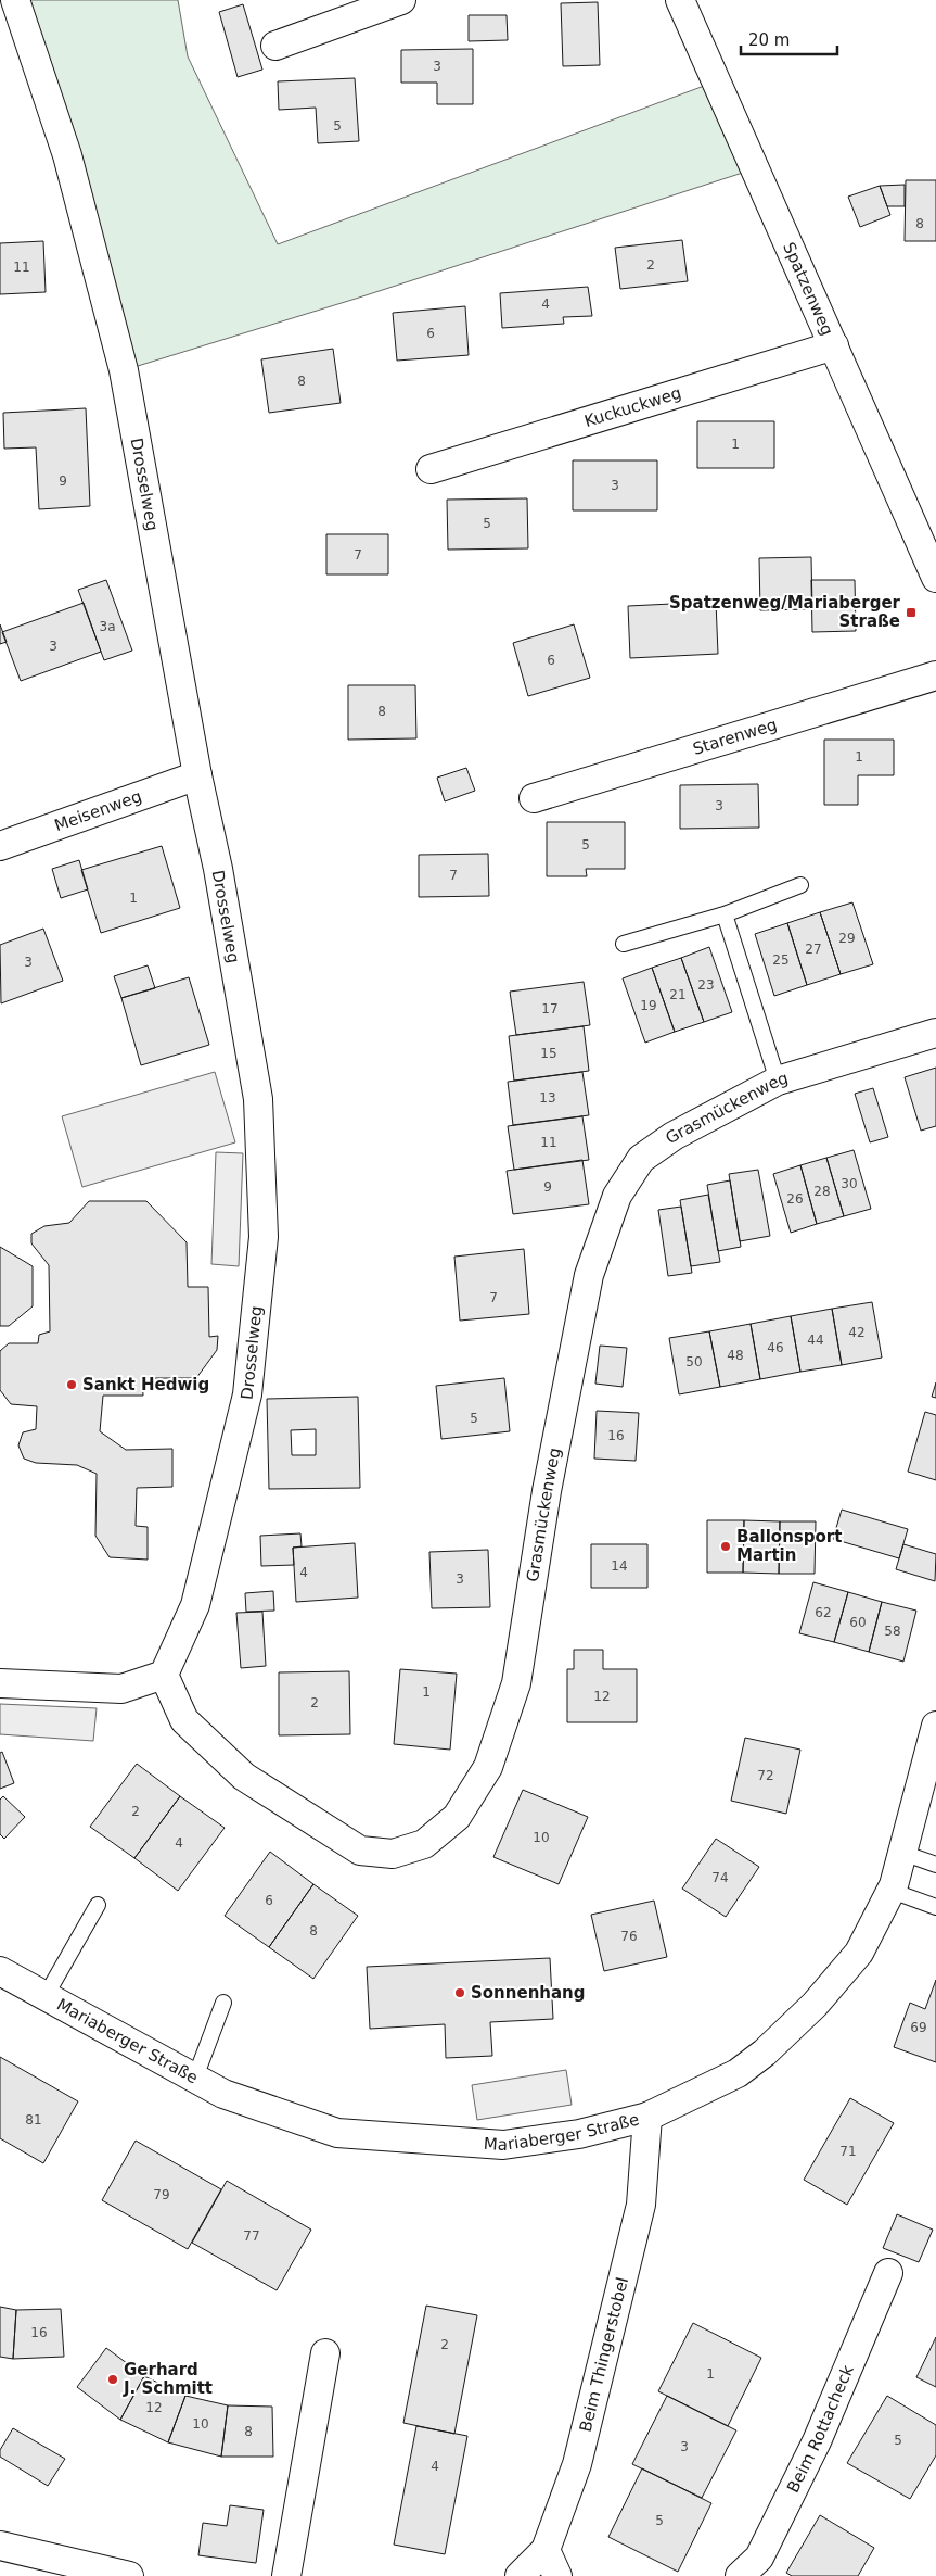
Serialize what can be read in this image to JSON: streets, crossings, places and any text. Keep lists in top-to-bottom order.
{
  "streets": {
    "street": [
      "Spatzenweg",
      "Kuckuckweg",
      "Drosselweg",
      "Starenweg",
      "Meisenweg",
      "Grasmückenweg",
      "Mariaberger Straße",
      "Beim Thingerstobel",
      "Beim Rottacheck"
    ]
  },
  "crossings": [
    ["Spatzenweg", "Kuckuckweg"],
    ["Drosselweg", "Meisenweg"],
    ["Drosselweg", "Grasmückenweg"],
    ["Mariaberger Straße", "Beim Thingerstobel"]
  ],
  "places": {
    "transit": ["Spatzenweg/Mariaberger Straße"],
    "other": [
      "Sankt Hedwig",
      "Ballonsport Martin",
      "Sonnenhang",
      "Gerhard J. Schmitt"
    ]
  },
  "house_numbers": [
    "3",
    "5",
    "8",
    "2",
    "11",
    "4",
    "6",
    "8",
    "1",
    "9",
    "3",
    "5",
    "7",
    "3a",
    "3",
    "6",
    "8",
    "1",
    "3",
    "5",
    "7",
    "1",
    "29",
    "27",
    "25",
    "3",
    "23",
    "21",
    "19",
    "17",
    "15",
    "13",
    "11",
    "30",
    "9",
    "28",
    "26",
    "7",
    "42",
    "44",
    "46",
    "48",
    "50",
    "5",
    "16",
    "14",
    "4",
    "3",
    "62",
    "60",
    "58",
    "1",
    "12",
    "2",
    "72",
    "2",
    "10",
    "4",
    "74",
    "6",
    "8",
    "76",
    "69",
    "81",
    "71",
    "79",
    "77",
    "16",
    "2",
    "1",
    "12",
    "10",
    "8",
    "5",
    "3",
    "4",
    "5"
  ],
  "scale_bar": "20 m"
}
